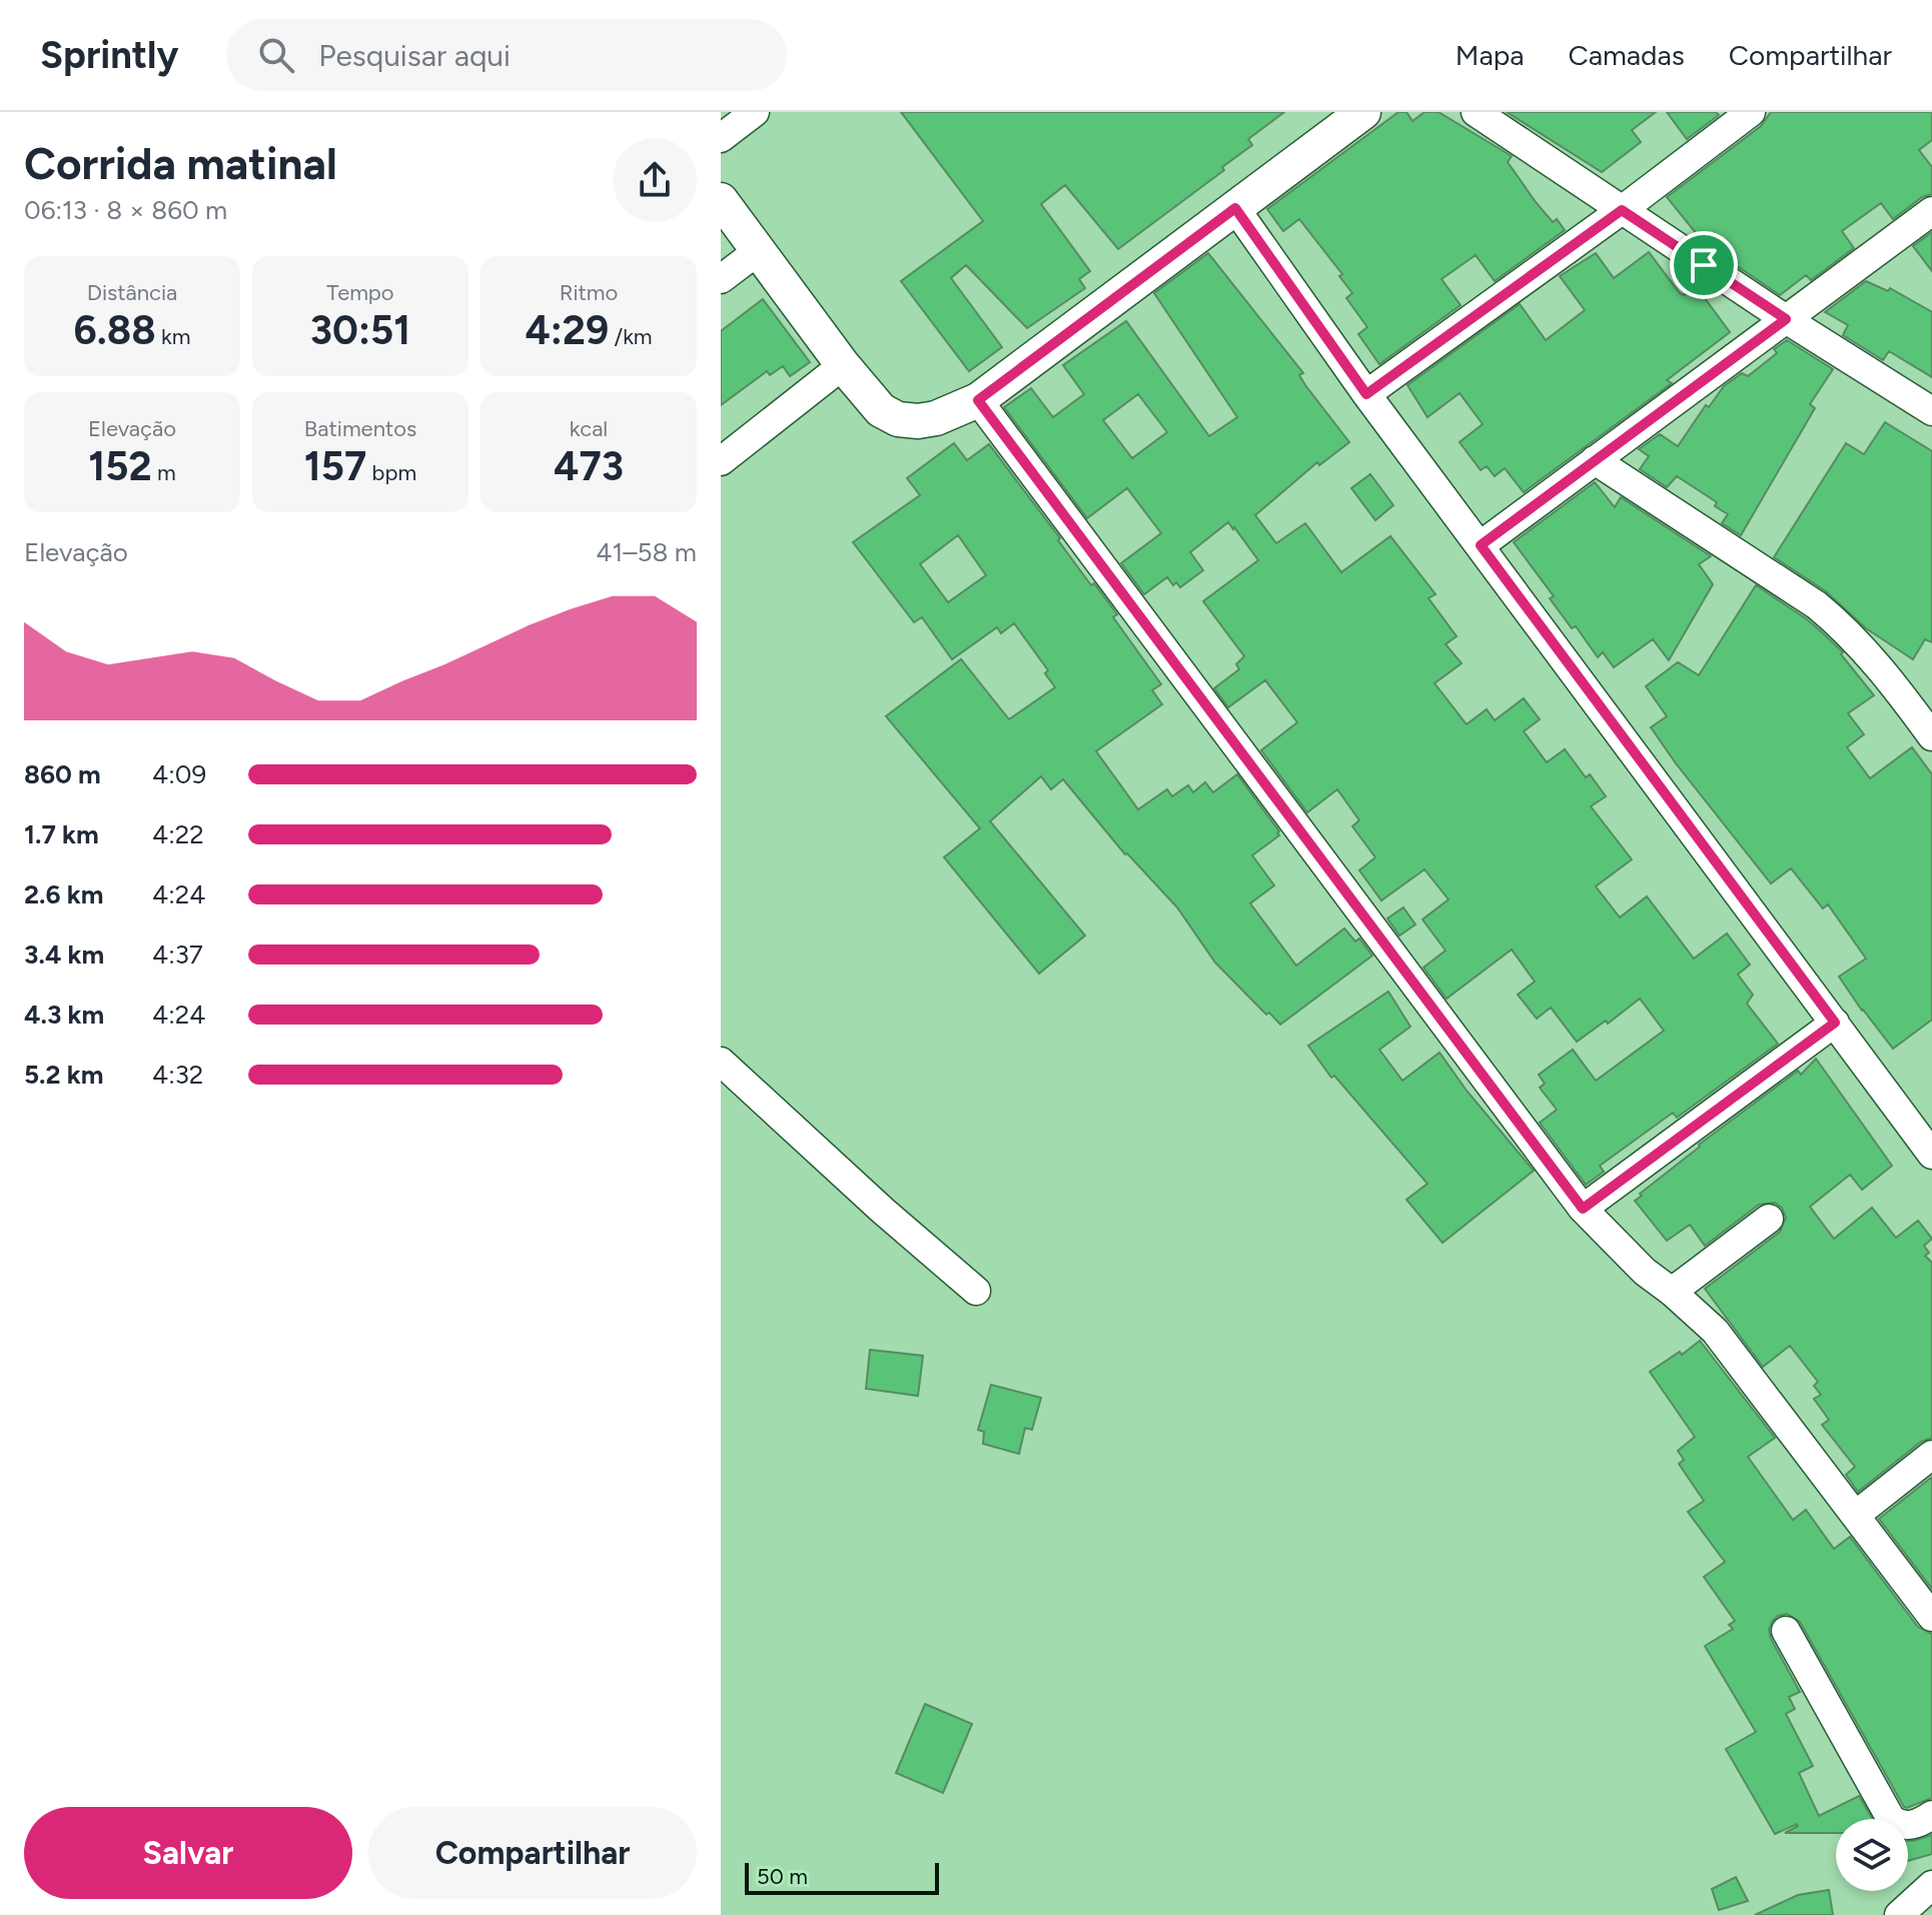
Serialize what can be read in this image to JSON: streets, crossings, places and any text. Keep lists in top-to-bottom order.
{
  "scale_bar": "50 m",
  "page": {
    "header": "Sprintly",
    "search": "Pesquisar aqui",
    "nav": ["Mapa", "Camadas", "Compartilhar"],
    "heading": ["Corrida matinal", "06:13 · 8 × 860 m"],
    "stats": [
      ["Distância", "6.88 km"],
      ["Tempo", "30:51"],
      ["Ritmo", "4:29 /km"],
      ["Elevação", "152 m"],
      ["Batimentos", "157 bpm"],
      ["kcal", "473"]
    ],
    "chart": ["Elevação", "41–58 m"],
    "list": [
      {
        "name": "860 m",
        "note": "4:09"
      },
      {
        "name": "1.7 km",
        "note": "4:22"
      },
      {
        "name": "2.6 km",
        "note": "4:24"
      },
      {
        "name": "3.4 km",
        "note": "4:37"
      },
      {
        "name": "4.3 km",
        "note": "4:24"
      },
      {
        "name": "5.2 km",
        "note": "4:32"
      }
    ],
    "buttons": ["Salvar", "Compartilhar"],
    "scale": "50 m"
  }
}
